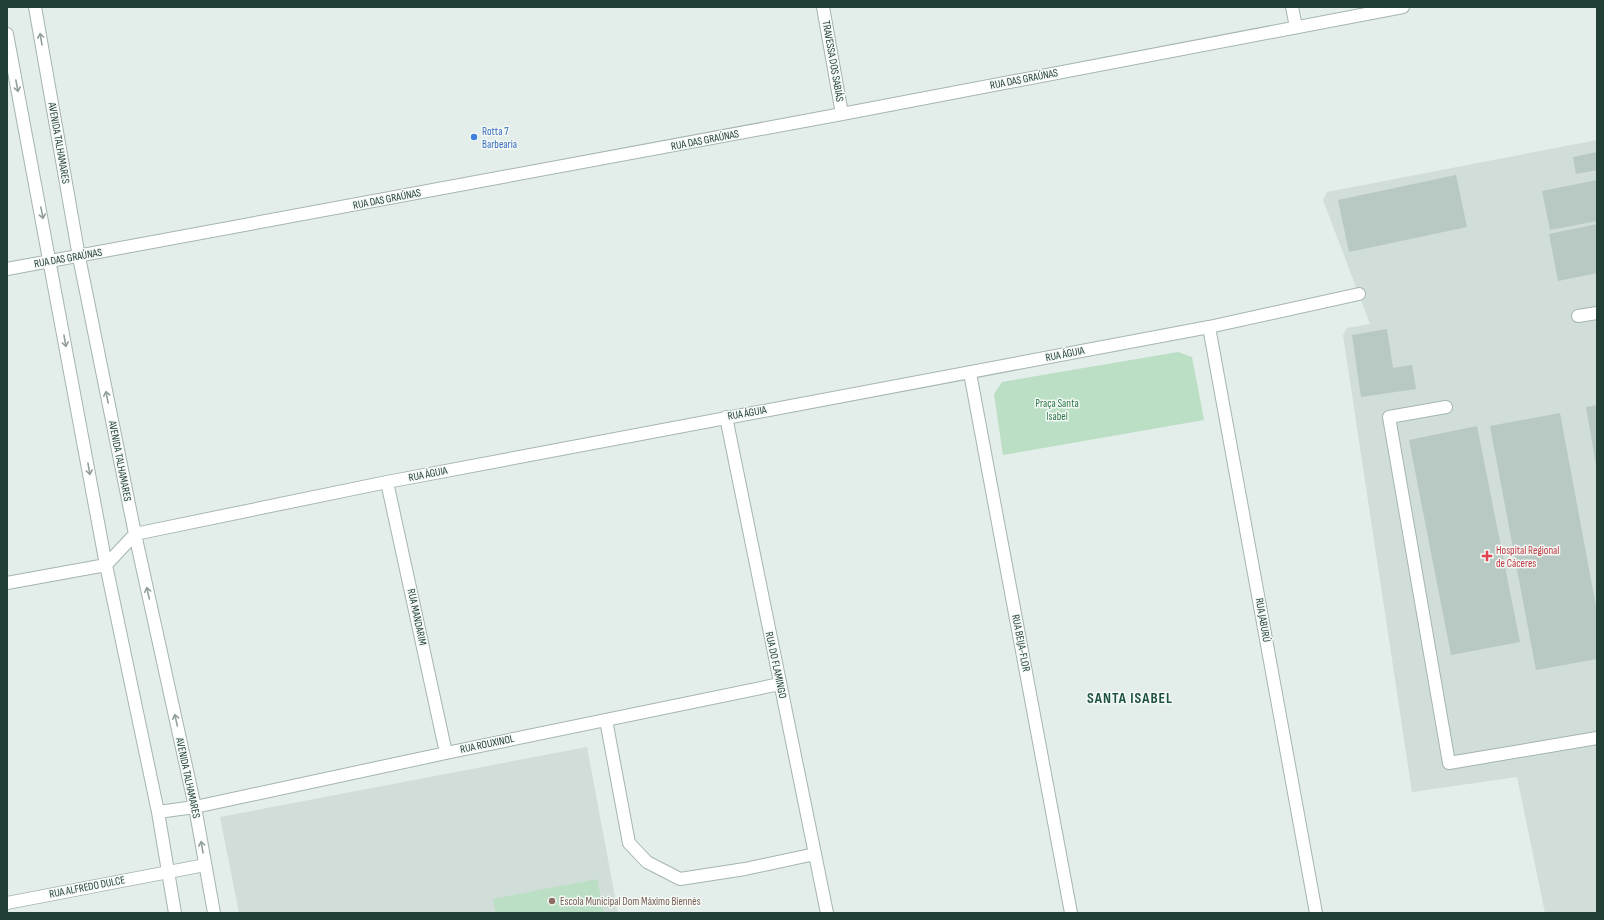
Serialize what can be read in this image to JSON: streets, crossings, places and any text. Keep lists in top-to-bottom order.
{
  "streets": {
    "street": [
      "TRAVESSA DOS SABIÁS",
      "RUA DAS GRAÚNAS",
      "AVENIDA TALHAMARES",
      "RUA ÁGUIA",
      "RUA MANDARIM",
      "RUA JABURÚ",
      "RUA BEIJA-FLOR",
      "RUA DO FLAMINGO",
      "RUA ROUXINOL",
      "RUA ALFREDO DULCE"
    ]
  },
  "crossings": [
    ["TRAVESSA DOS SABIÁS", "RUA DAS GRAÚNAS"],
    ["RUA DAS GRAÚNAS", "AVENIDA TALHAMARES"],
    ["AVENIDA TALHAMARES", "RUA ÁGUIA"],
    ["AVENIDA TALHAMARES", "RUA ROUXINOL"],
    ["AVENIDA TALHAMARES", "RUA ALFREDO DULCE"],
    ["RUA ÁGUIA", "RUA MANDARIM"],
    ["RUA ÁGUIA", "RUA JABURÚ"],
    ["RUA ÁGUIA", "RUA BEIJA-FLOR"],
    ["RUA ÁGUIA", "RUA DO FLAMINGO"],
    ["RUA MANDARIM", "RUA ROUXINOL"],
    ["RUA DO FLAMINGO", "RUA ROUXINOL"]
  ],
  "districts": ["SANTA ISABEL"],
  "parks": ["Praça Santa Isabel"],
  "places": {
    "other": ["Rotta 7 Barbearia", "Escola Municipal Dom Máximo Biennès"],
    "health": ["Hospital Regional de Cáceres"]
  }
}
